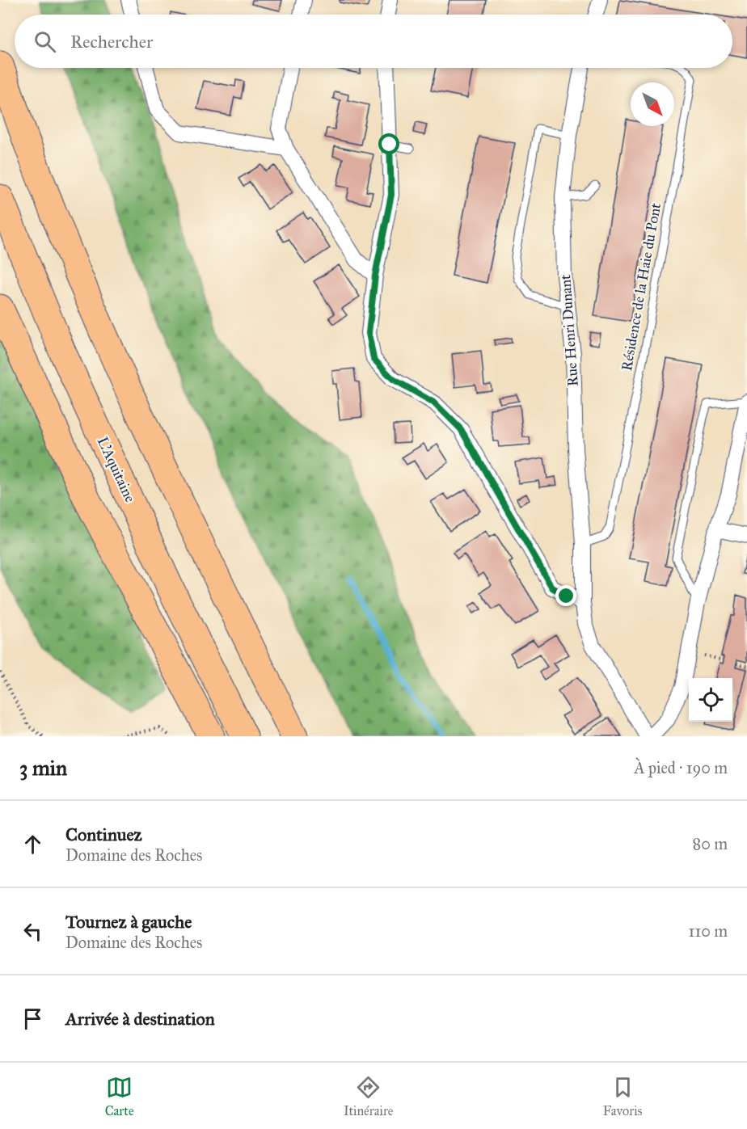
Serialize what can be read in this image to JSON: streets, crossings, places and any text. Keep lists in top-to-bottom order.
{
  "streets": {
    "highway": ["L'Aquitaine"],
    "street": ["Rue Henri Dunant"],
    "lane": ["Résidence de la Haie du Pont"]
  },
  "crossings": [
    ["Résidence de la Haie du Pont", "Rue Henri Dunant"]
  ],
  "north": "bottom right",
  "page": {
    "search": "Rechercher",
    "heading": ["3 min", "À pied · 190 m"],
    "list": [
      ["Continuez", "Domaine des Roches", "80 m"],
      ["Tournez à gauche", "Domaine des Roches", "110 m"],
      "Arrivée à destination"
    ],
    "nav": ["Carte", "Itinéraire", "Favoris"]
  }
}
